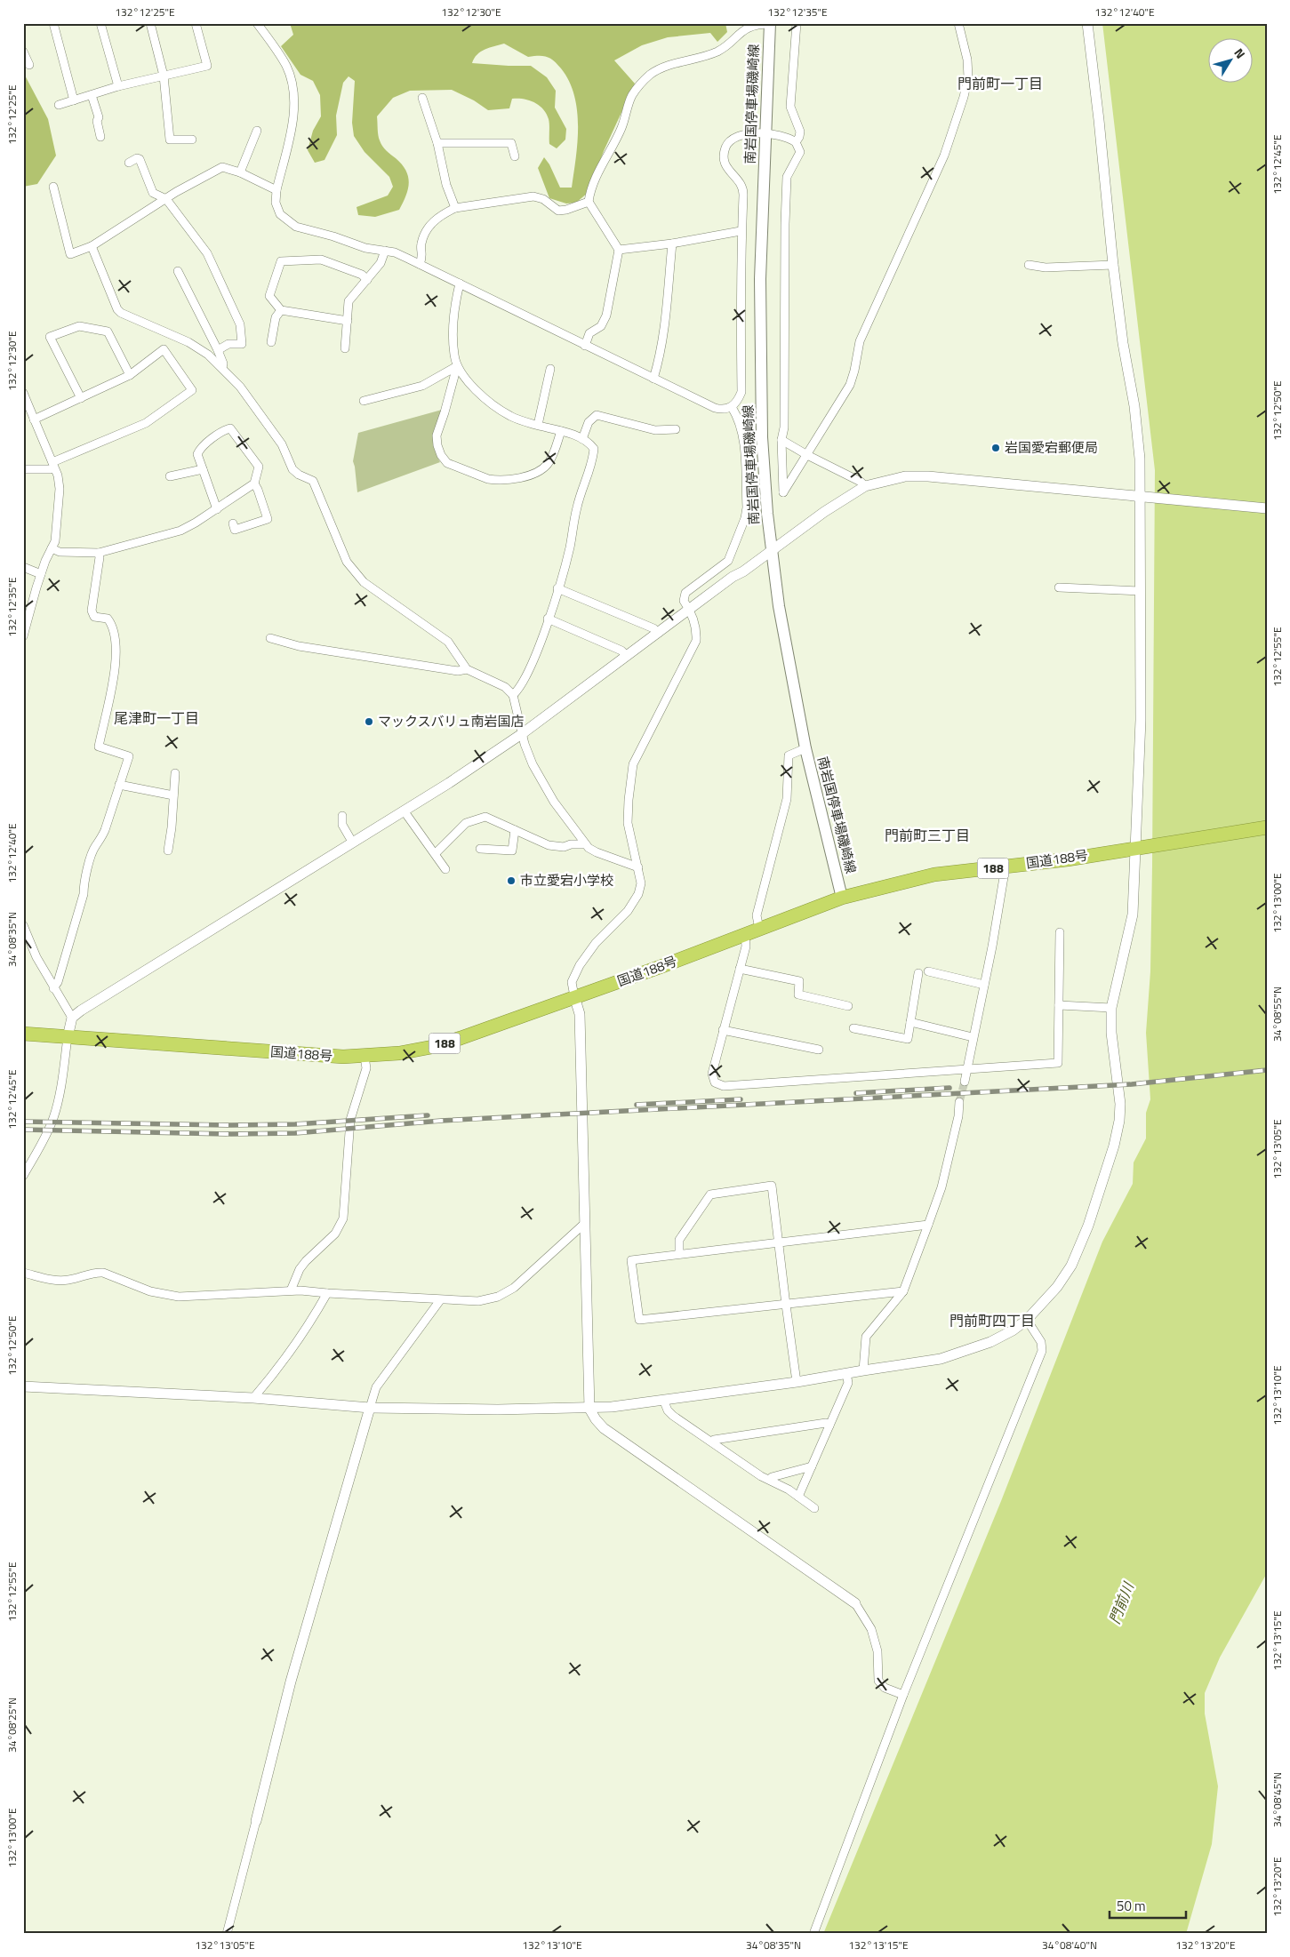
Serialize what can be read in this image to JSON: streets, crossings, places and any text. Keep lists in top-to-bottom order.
{
  "streets": {
    "highway": ["国道188号", "188"],
    "main road": ["南岩国停車場磯崎線"]
  },
  "crossings": [
    ["南岩国停車場磯崎線", "国道188号"]
  ],
  "districts": [
    "門前町一丁目",
    "尾津町一丁目",
    "門前町三丁目",
    "門前町四丁目"
  ],
  "water": ["門前川"],
  "places": ["岩国愛宕郵便局", "マックスバリュ南岩国店", "市立愛宕小学校"],
  "scale_bar": "50 m",
  "north": "top right",
  "coordinates": [
    "132°12'25\"E",
    "132°12'30\"E",
    "132°12'35\"E",
    "132°12'40\"E",
    "132°12'45\"E",
    "132°12'50\"E",
    "132°12'55\"E",
    "132°13'00\"E",
    "34°08'35\"N",
    "34°08'55\"N",
    "132°13'05\"E",
    "132°13'10\"E",
    "132°13'15\"E",
    "34°08'25\"N",
    "34°08'45\"N",
    "132°13'20\"E",
    "34°08'40\"N"
  ]
}
